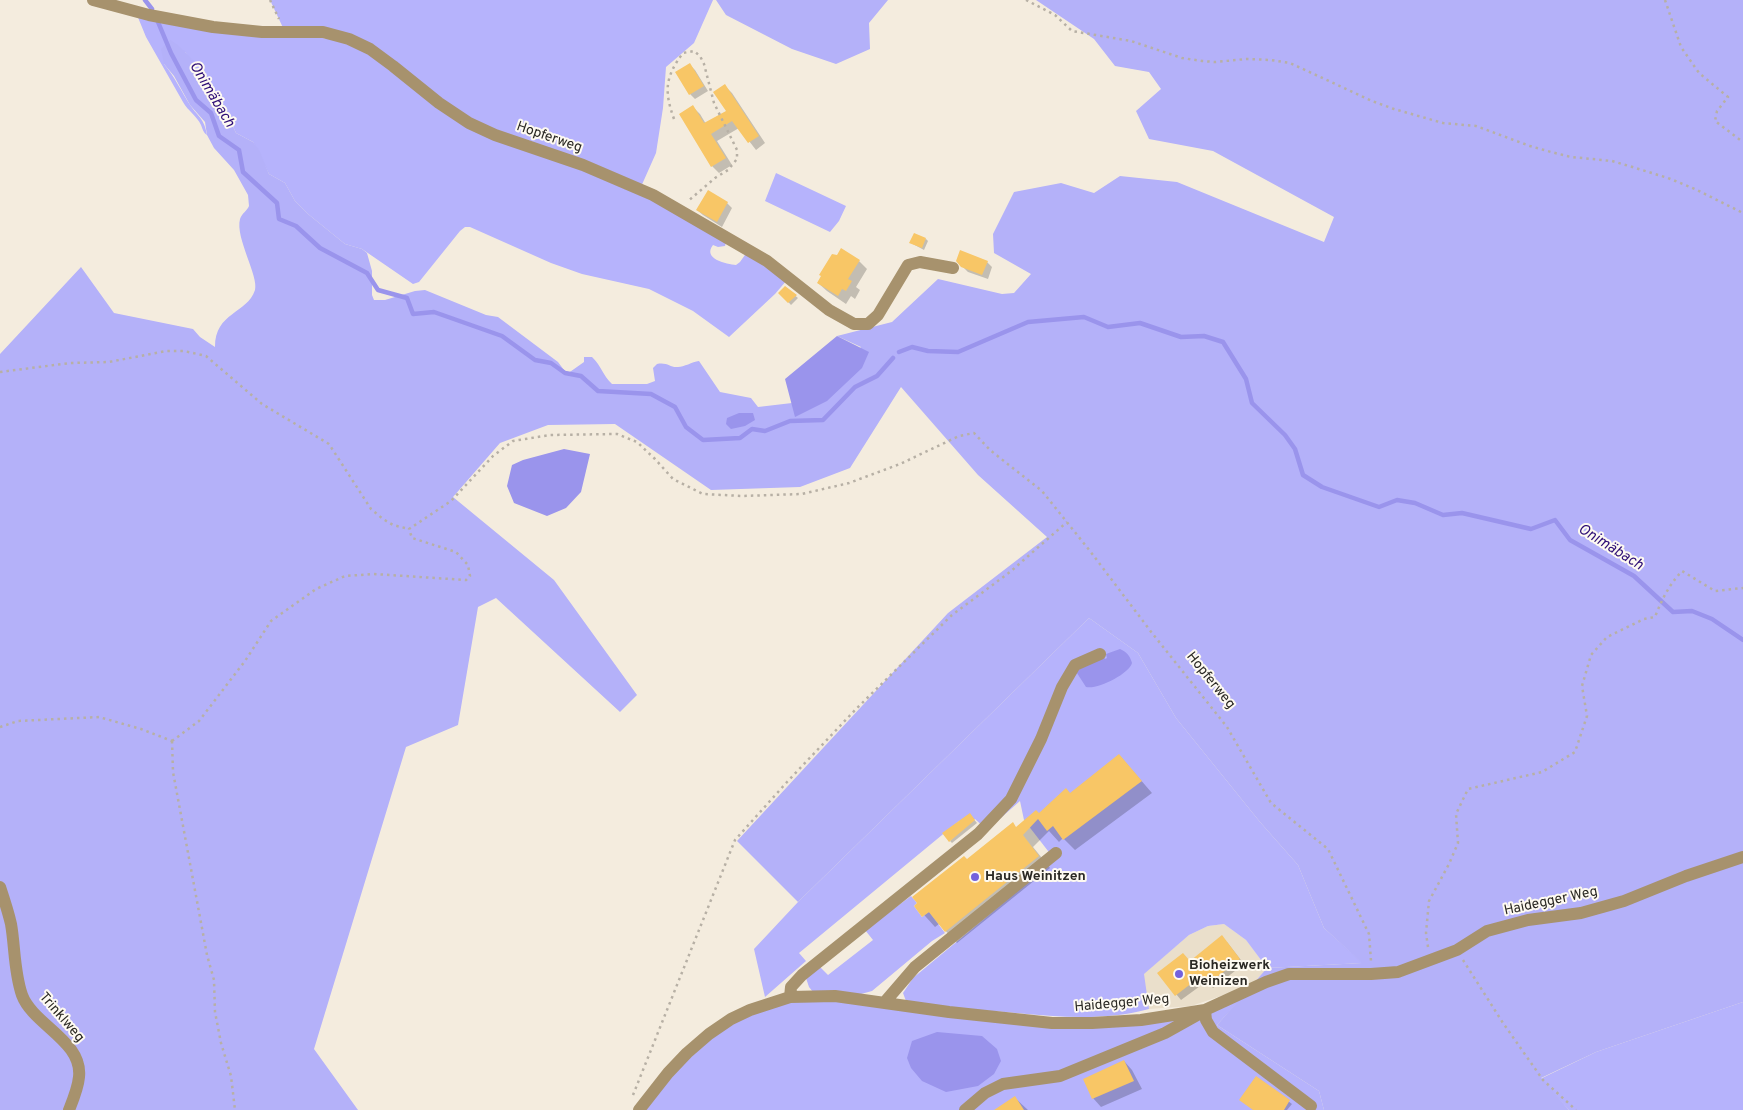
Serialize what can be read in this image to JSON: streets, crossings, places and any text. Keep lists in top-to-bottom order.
{
  "streets": {
    "street": ["Hopferweg", "Haidegger Weg", "Trinklweg"]
  },
  "crossings": [
    ["Hopferweg", "Haidegger Weg"]
  ],
  "water": ["Onimäbach"],
  "places": ["Haus Weinitzen", "Bioheizwerk Weinizen"]
}
